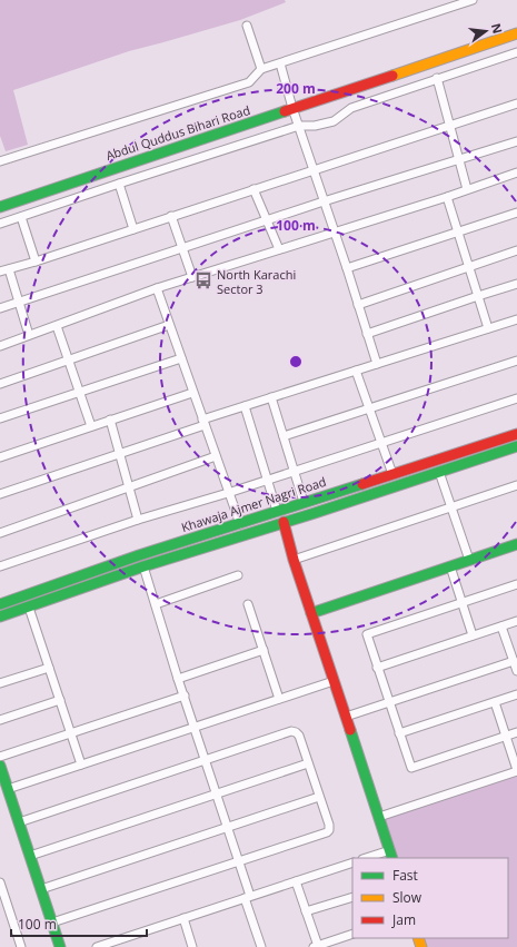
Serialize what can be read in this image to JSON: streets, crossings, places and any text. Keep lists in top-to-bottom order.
{
  "streets": {
    "main road": ["Abdul Quddus Bihari Road", "Khawaja Ajmer Nagri Road"]
  },
  "places": {
    "bus stop": ["North Karachi Sector 3"]
  },
  "legend": ["Fast", "Slow", "Jam"],
  "scale_bar": "100 m",
  "north": "right",
  "rings": ["200 m", "100 m"]
}
